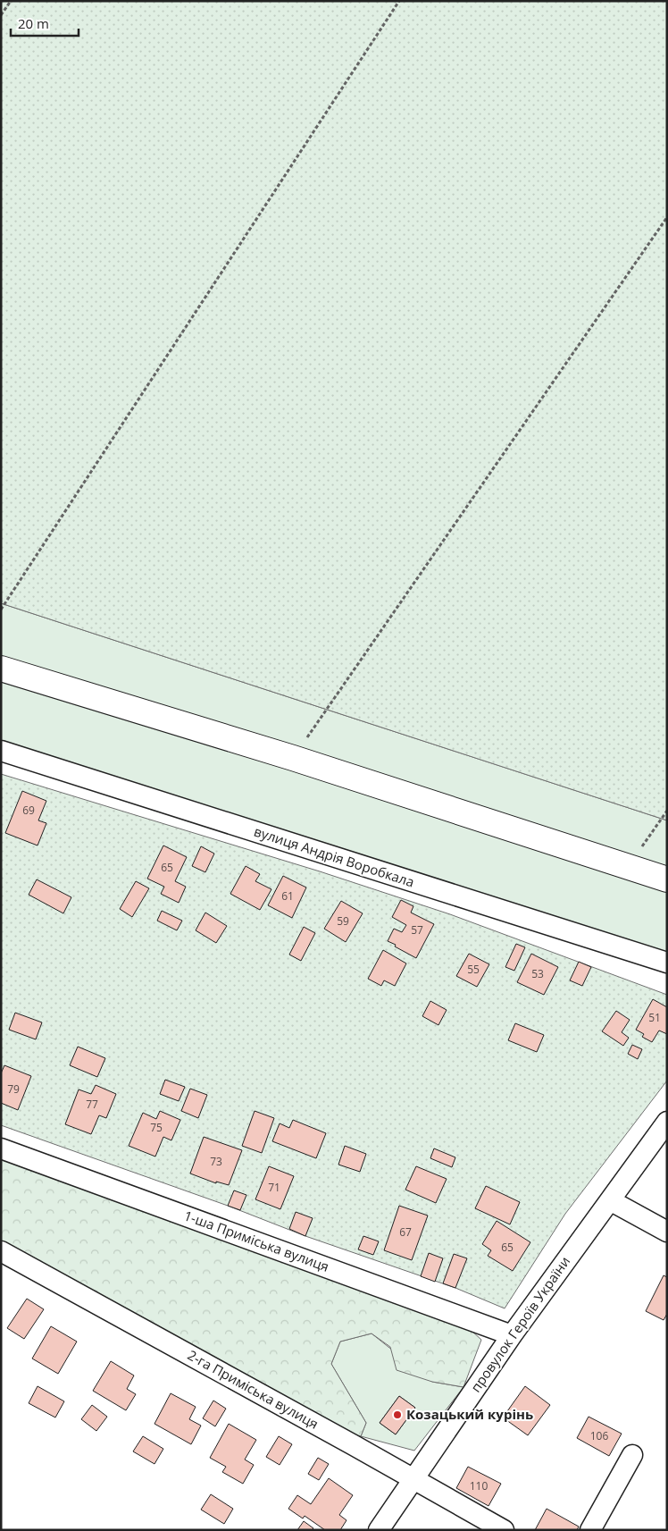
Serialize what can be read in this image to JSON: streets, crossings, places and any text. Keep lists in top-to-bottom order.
{
  "streets": {
    "street": [
      "вулиця Андрія Воробкала",
      "1-ша Приміська вулиця",
      "провулок Героїв України",
      "2-га Приміська вулиця"
    ]
  },
  "crossings": [
    ["1-ша Приміська вулиця", "провулок Героїв України"],
    ["провулок Героїв України", "2-га Приміська вулиця"]
  ],
  "places": ["Козацький курінь"],
  "house_numbers": [
    "69",
    "65",
    "61",
    "59",
    "57",
    "55",
    "53",
    "51",
    "79",
    "77",
    "75",
    "73",
    "71",
    "67",
    "65",
    "106",
    "110"
  ],
  "scale_bar": "20 m"
}
